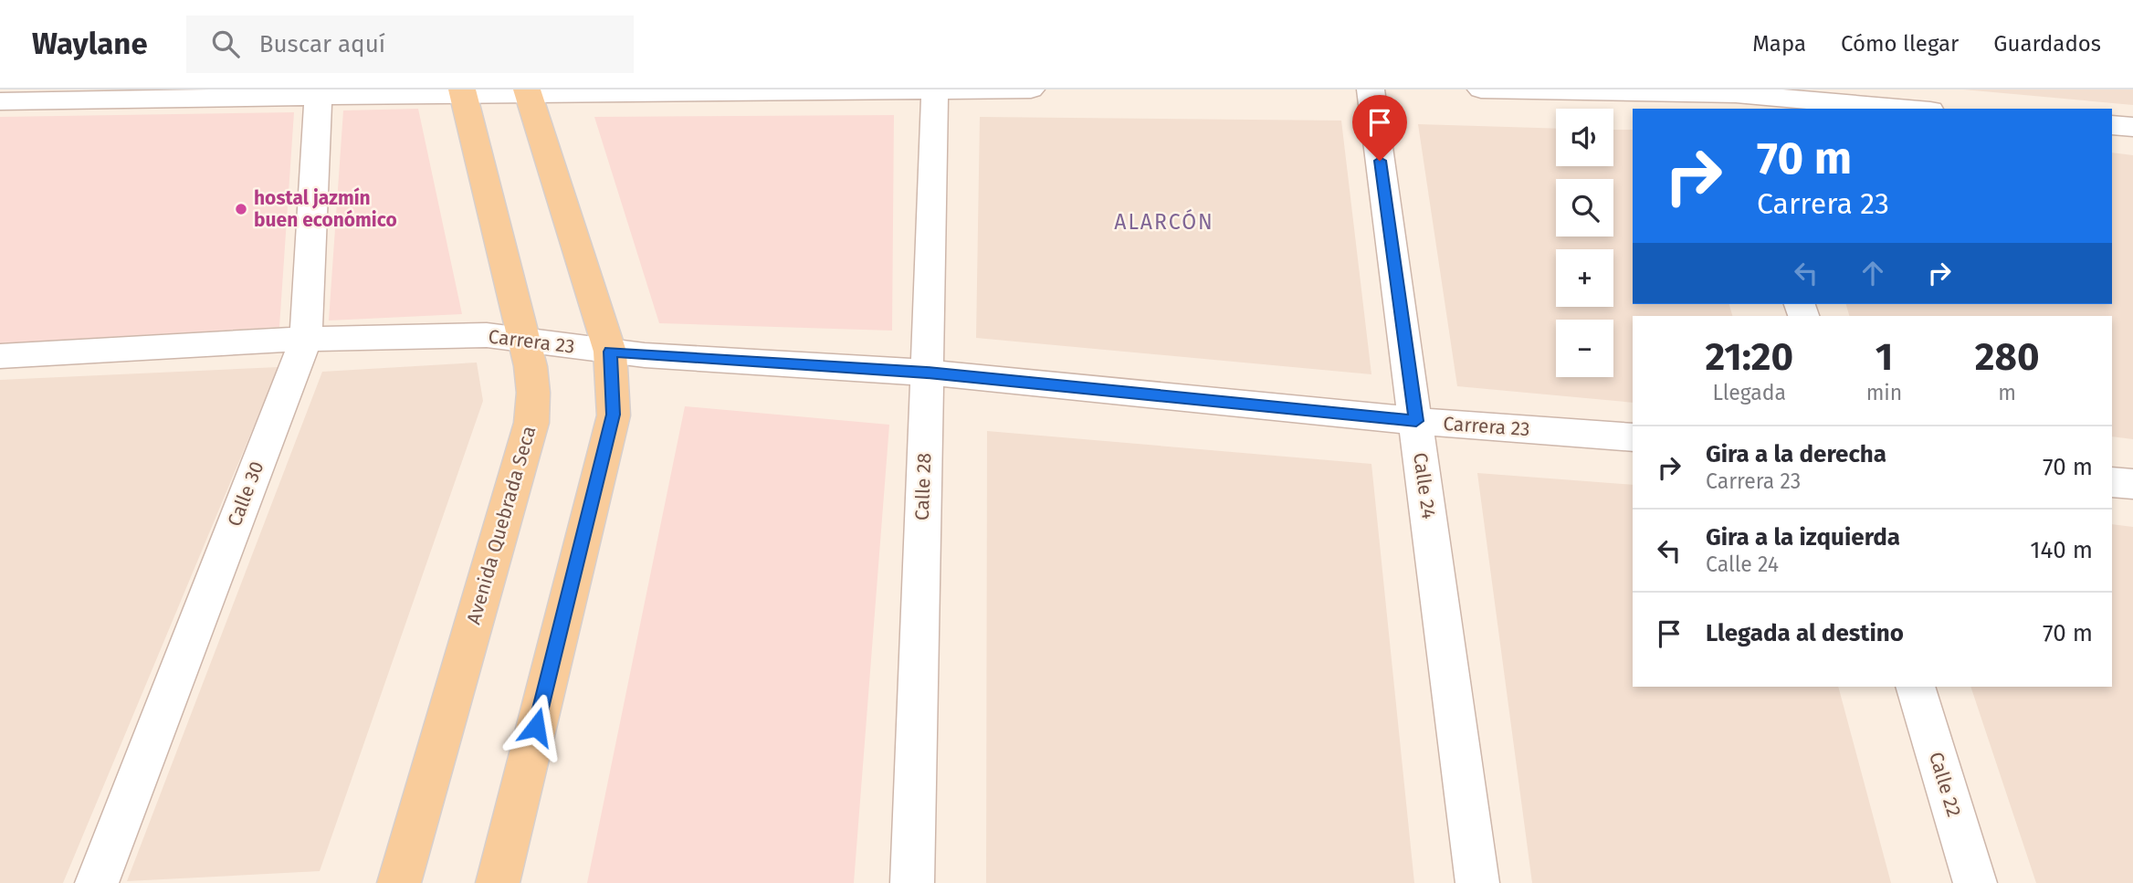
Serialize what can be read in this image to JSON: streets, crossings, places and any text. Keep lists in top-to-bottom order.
{
  "streets": {
    "main road": ["Avenida Quebrada Seca"],
    "street": [
      "Carrera 23",
      "Calle 24",
      "Calle 28",
      "Calle 30",
      "Calle 22"
    ]
  },
  "crossings": [
    ["Carrera 23", "Calle 24"],
    ["Carrera 23", "Calle 28"],
    ["Carrera 23", "Calle 30"],
    ["Carrera 23", "Avenida Quebrada Seca"]
  ],
  "districts": ["ALARCÓN"],
  "places": ["hostal jazmín buen económico"],
  "page": {
    "header": "Waylane",
    "search": "Buscar aquí",
    "nav": ["Mapa", "Cómo llegar", "Guardados"],
    "map_buttons": ["+", "−"],
    "turn": ["70 m", "Carrera 23"],
    "eta": [
      "21:20",
      "Llegada",
      "1",
      "min",
      "280",
      "m"
    ],
    "list": [
      {
        "name": "Gira a la derecha",
        "note": "Carrera 23",
        "value": "70 m"
      },
      {
        "name": "Gira a la izquierda",
        "note": "Calle 24",
        "value": "140 m"
      },
      {
        "name": "Llegada al destino",
        "value": "70 m"
      }
    ]
  }
}
